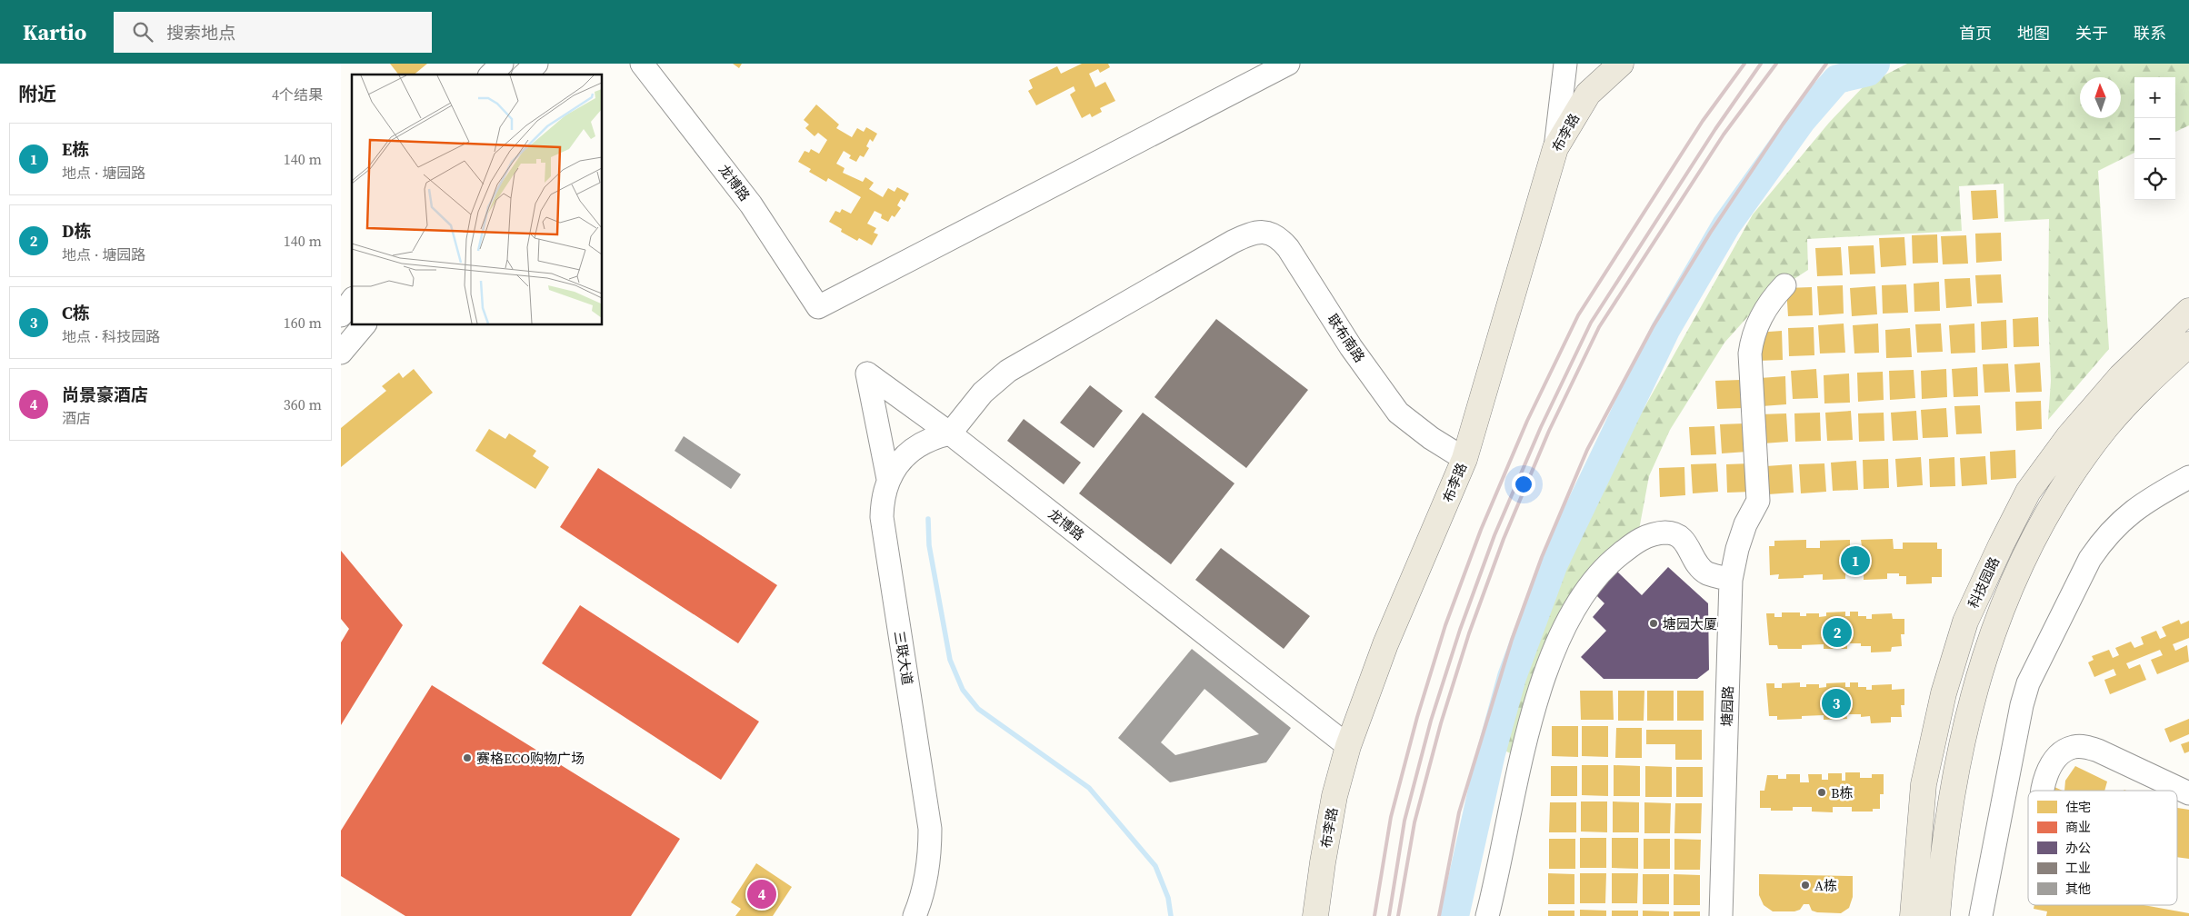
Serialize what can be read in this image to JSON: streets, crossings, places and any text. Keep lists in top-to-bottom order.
{
  "streets": {
    "main road": ["布李路", "科技园路"],
    "street": [
      "龙博路",
      "联布南路",
      "三联大道",
      "塘园路"
    ]
  },
  "crossings": [
    ["布李路", "龙博路"],
    ["布李路", "联布南路"],
    ["龙博路", "联布南路"],
    ["龙博路", "三联大道"],
    ["联布南路", "三联大道"]
  ],
  "places": [
    "塘园大厦",
    "赛格ECO购物广场",
    "B栋",
    "A栋"
  ],
  "legend": [
    "住宅",
    "商业",
    "办公",
    "工业",
    "其他"
  ],
  "north": "top",
  "page": {
    "header": "Kartio",
    "search": "搜索地点",
    "nav": [
      "首页",
      "地图",
      "关于",
      "联系"
    ],
    "heading": ["附近", "4个结果"],
    "map_buttons": ["+", "−"],
    "list": [
      {
        "mark": "1",
        "name": "E栋",
        "note": "地点 · 塘园路",
        "value": "140 m"
      },
      {
        "mark": "2",
        "name": "D栋",
        "note": "地点 · 塘园路",
        "value": "140 m"
      },
      {
        "mark": "3",
        "name": "C栋",
        "note": "地点 · 科技园路",
        "value": "160 m"
      },
      {
        "mark": "4",
        "name": "尚景豪酒店",
        "note": "酒店",
        "value": "360 m"
      }
    ],
    "pins": [
      "1",
      "2",
      "3",
      "4"
    ]
  }
}
